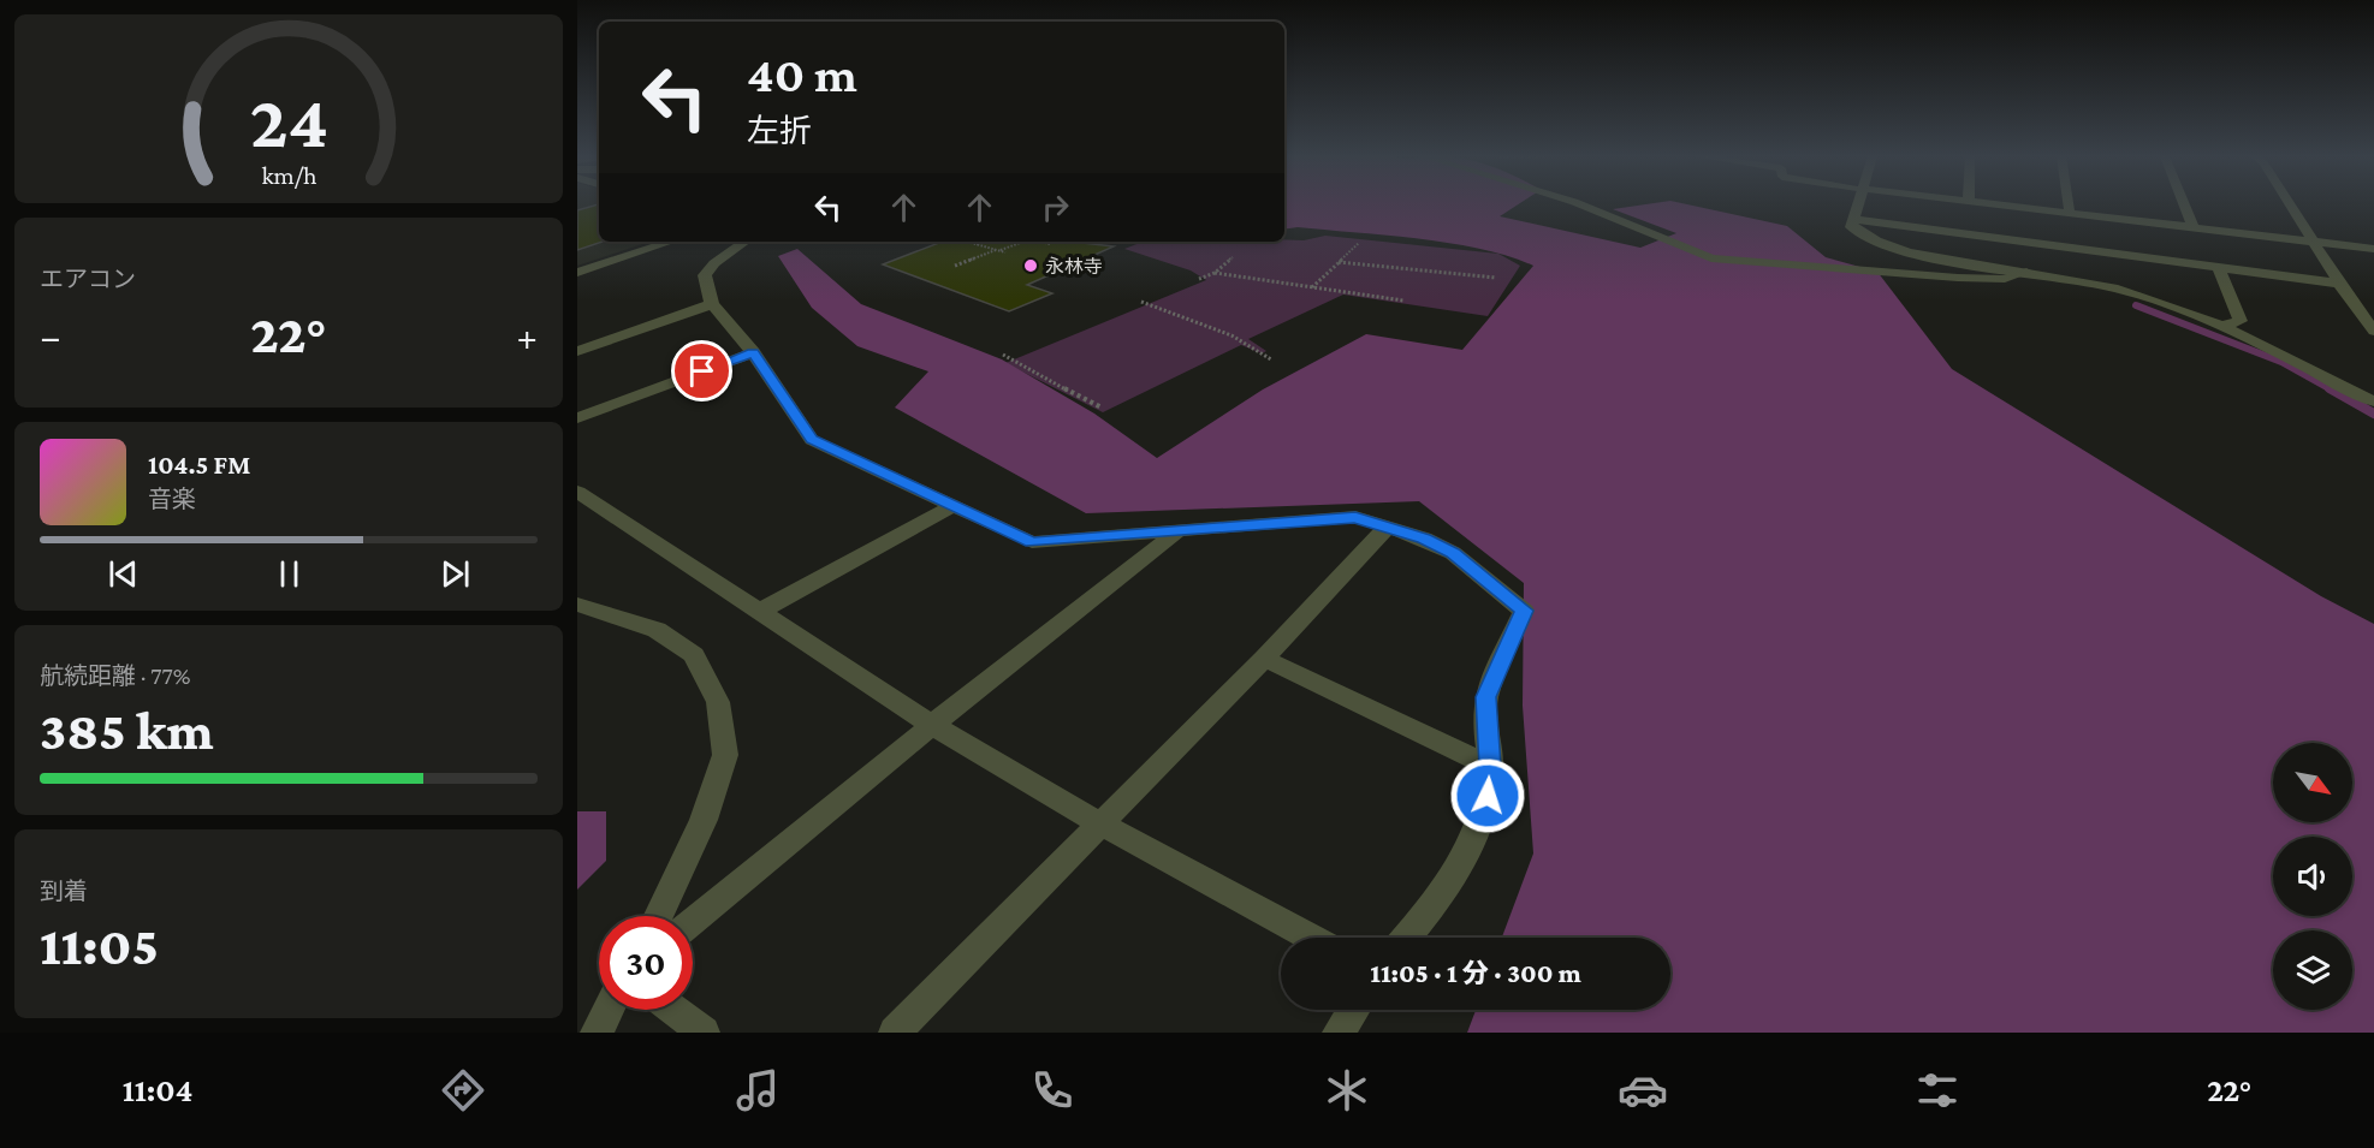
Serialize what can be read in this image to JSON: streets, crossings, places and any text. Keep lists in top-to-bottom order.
{
  "places": ["永林寺"],
  "north": "bottom right",
  "page": {
    "turn": ["40 m", "左折"],
    "tile": [
      "エアコン",
      ["航続距離 · 77%", "385 km"],
      ["到着", "11:05"]
    ],
    "heat": ["−", "22°", "+"],
    "song": ["104.5 FM", "音楽"],
    "limit": "30",
    "trip": "11:05 · 1 分 · 300 m",
    "tabs": ["11:04", "22°"],
    "gauge": ["24", "km/h"]
  }
}
